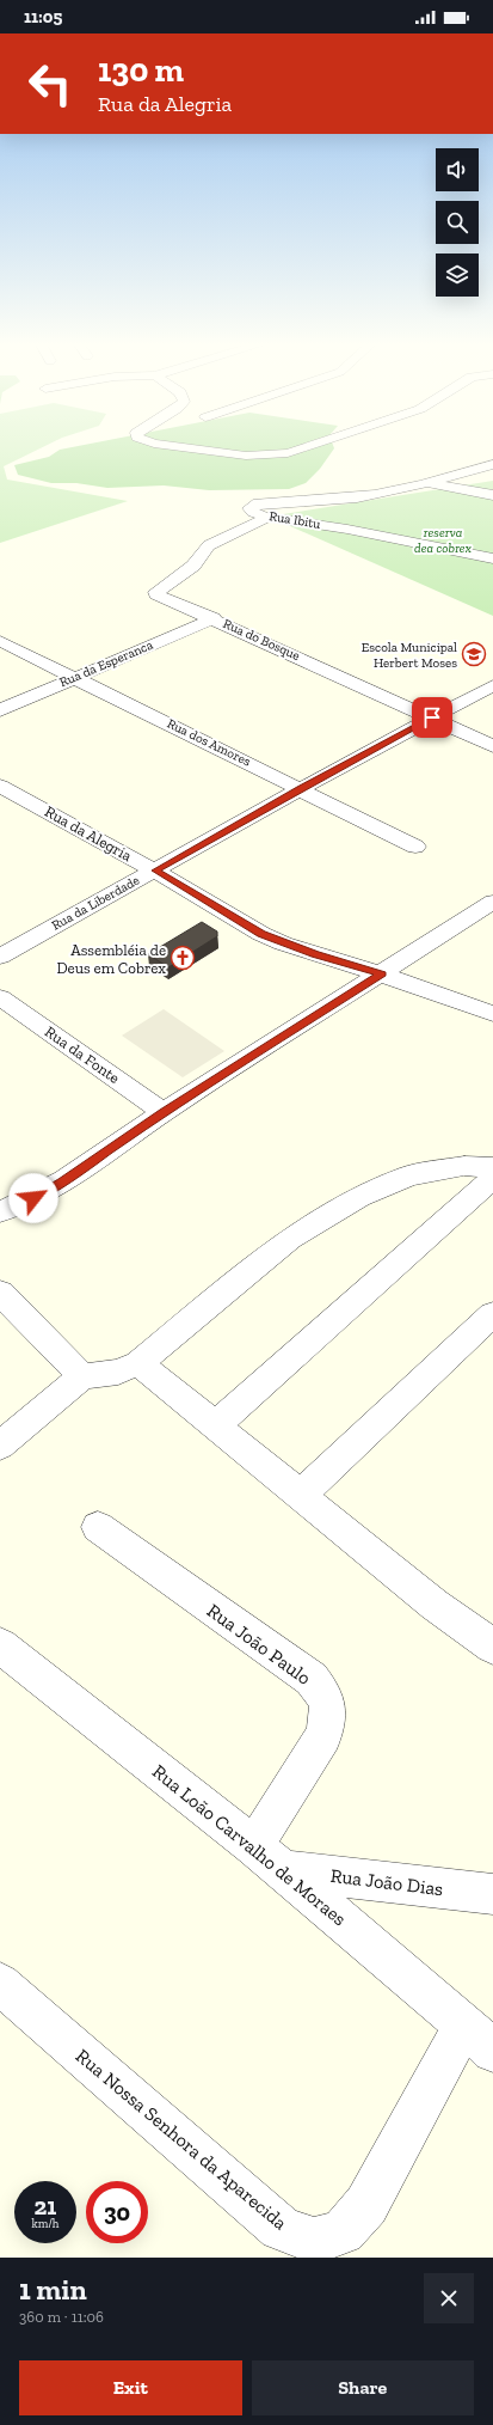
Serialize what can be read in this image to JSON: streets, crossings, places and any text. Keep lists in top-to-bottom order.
{
  "streets": {
    "street": [
      "Rua Ibitu",
      "Rua do Bosque",
      "Rua da Esperanca",
      "Rua dos Amores",
      "Rua da Alegria",
      "Rua da Liberdade",
      "Rua da Fonte",
      "Rua João Paulo",
      "Rua Loão Carvalho de Moraes",
      "Rua João Dias",
      "Rua Nossa Senhora da Aparecida"
    ]
  },
  "crossings": [
    ["Rua Ibitu", "Rua do Bosque"],
    ["Rua do Bosque", "Rua da Esperanca"],
    ["Rua do Bosque", "Rua da Liberdade"],
    ["Rua da Esperanca", "Rua dos Amores"],
    ["Rua dos Amores", "Rua da Liberdade"],
    ["Rua da Alegria", "Rua da Liberdade"],
    ["Rua João Paulo", "Rua Loão Carvalho de Moraes"],
    ["Rua João Paulo", "Rua João Dias"],
    ["Rua Loão Carvalho de Moraes", "Rua João Dias"],
    ["Rua Loão Carvalho de Moraes", "Rua Nossa Senhora da Aparecida"]
  ],
  "parks": ["reserva dea cobrex"],
  "places": {
    "school or university": ["Escola Municipal Herbert Moses"],
    "church": ["Assembléia de Deus em Cobrex"]
  },
  "page": {
    "status": "11:05",
    "turn": ["130 m", "Rua da Alegria"],
    "speed": "21 km/h",
    "limit": "30",
    "heading": ["1 min", "360 m · 11:06"],
    "buttons": ["Exit", "Share"]
  }
}
